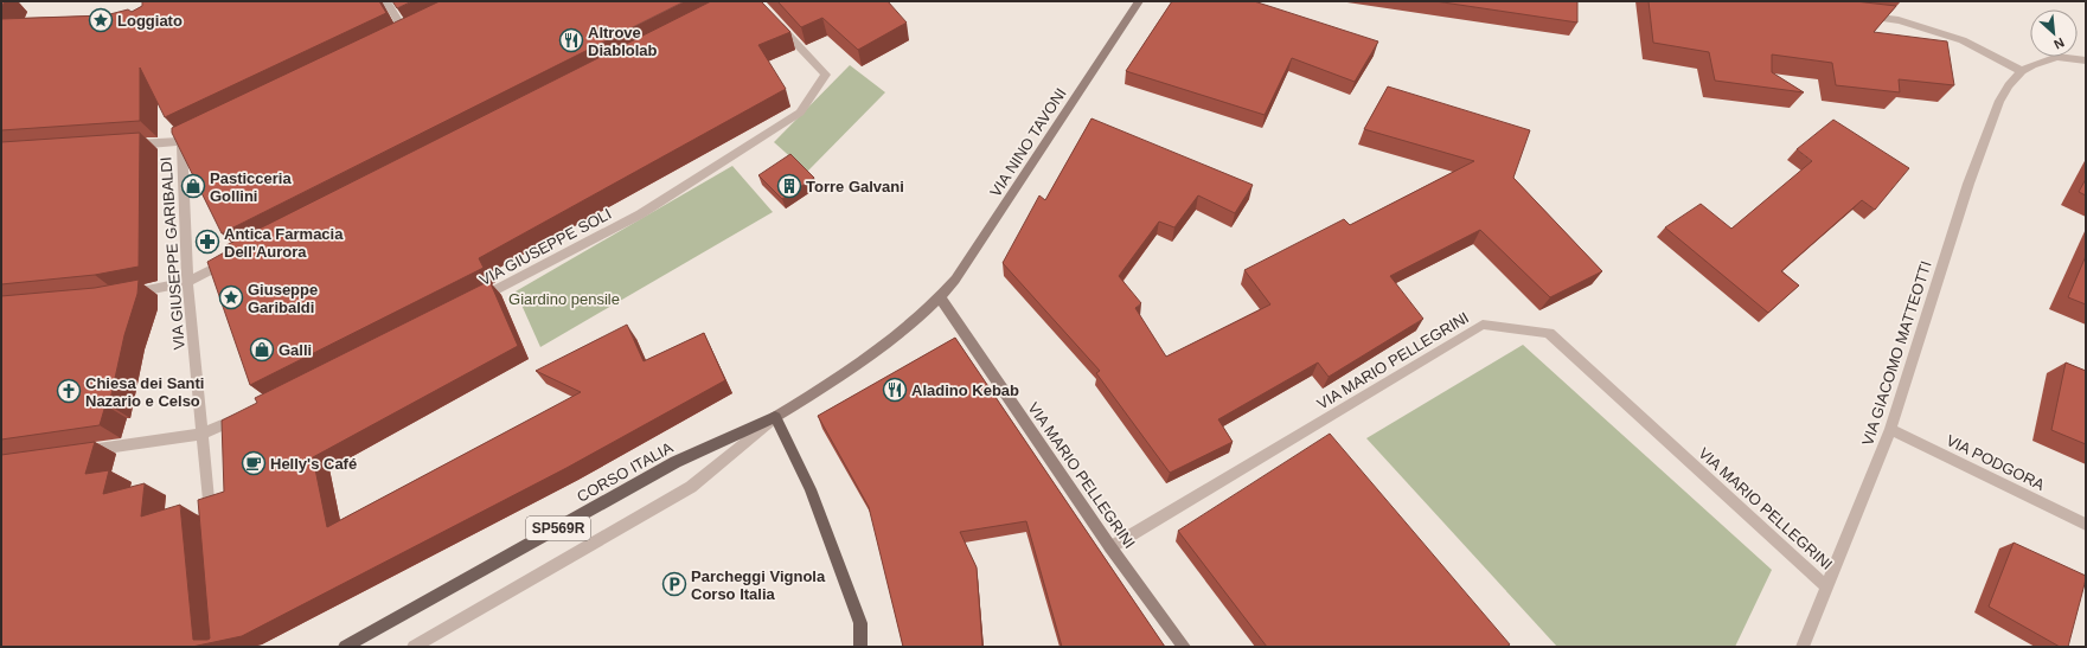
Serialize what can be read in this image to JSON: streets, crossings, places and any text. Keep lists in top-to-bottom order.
{
  "streets": {
    "main road": [
      "VIA NINO TAVONI",
      "VIA MARIO PELLEGRINI",
      "CORSO ITALIA",
      "SP569R"
    ],
    "street": [
      "VIA GIUSEPPE SOLI",
      "VIA GIUSEPPE GARIBALDI",
      "VIA GIACOMO MATTEOTTI",
      "VIA PODGORA"
    ]
  },
  "crossings": [
    ["VIA NINO TAVONI", "VIA MARIO PELLEGRINI"],
    ["VIA NINO TAVONI", "CORSO ITALIA"],
    ["VIA GIACOMO MATTEOTTI", "VIA MARIO PELLEGRINI"],
    ["VIA GIACOMO MATTEOTTI", "VIA PODGORA"],
    ["VIA MARIO PELLEGRINI", "CORSO ITALIA"]
  ],
  "parks": ["Giardino pensile"],
  "places": {
    "place": ["Loggiato", "Giuseppe Garibaldi"],
    "restaurant": ["Altrove Diablolab", "Aladino Kebab"],
    "shop": ["Pasticceria Gollini", "Galli"],
    "building": ["Torre Galvani"],
    "pharmacy": ["Antica Farmacia Dell'Aurora"],
    "church": ["Chiesa dei Santi Nazario e Celso"],
    "cafe": ["Helly's Café"],
    "parking": ["Parcheggi Vignola Corso Italia"]
  },
  "north": "bottom right"
}
